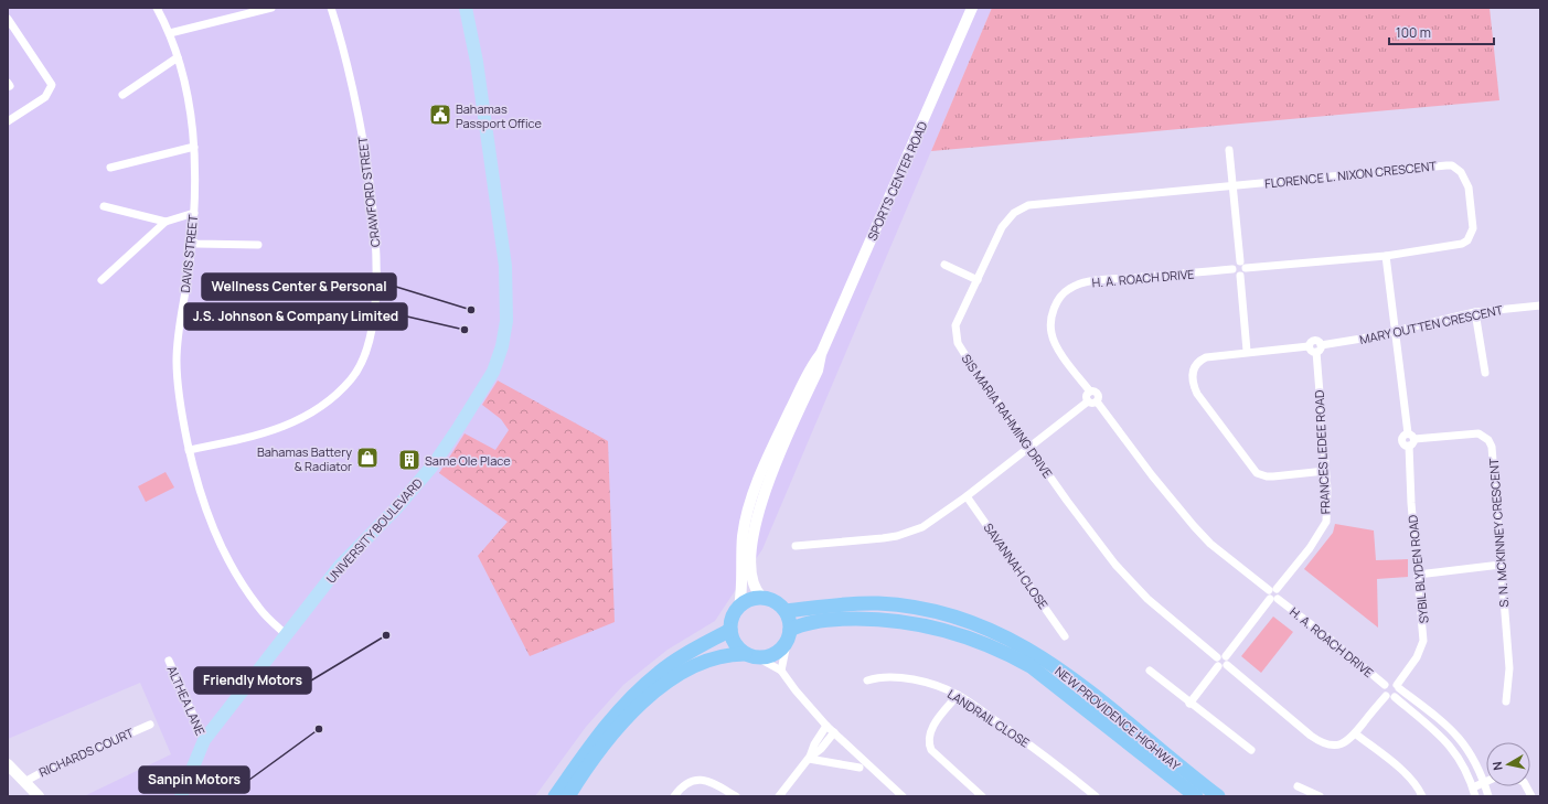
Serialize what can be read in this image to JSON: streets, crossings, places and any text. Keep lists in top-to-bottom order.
{
  "streets": {
    "highway": ["NEW PROVIDENCE HIGHWAY"],
    "main road": ["SPORTS CENTER ROAD", "UNIVERSITY BOULEVARD"],
    "street": [
      "FLORENCE L. NIXON CRESCENT",
      "CRAWFORD STREET",
      "DAVIS STREET",
      "H. A. ROACH DRIVE",
      "MARY OUTTEN CRESCENT",
      "SIS MARIA RAHMING DRIVE",
      "FRANCES LEDEE ROAD",
      "S. N. MCKINNEY CRESCENT",
      "SAVANNAH CLOSE",
      "SYBIL BLYDEN ROAD",
      "ALTHEA LANE",
      "LANDRAIL CLOSE",
      "RICHARDS COURT"
    ]
  },
  "crossings": [
    ["FLORENCE L. NIXON CRESCENT", "H. A. ROACH DRIVE"],
    ["FLORENCE L. NIXON CRESCENT", "SIS MARIA RAHMING DRIVE"],
    ["SPORTS CENTER ROAD", "NEW PROVIDENCE HIGHWAY"],
    ["CRAWFORD STREET", "DAVIS STREET"],
    ["DAVIS STREET", "UNIVERSITY BOULEVARD"],
    ["H. A. ROACH DRIVE", "SYBIL BLYDEN ROAD"],
    ["MARY OUTTEN CRESCENT", "FRANCES LEDEE ROAD"],
    ["UNIVERSITY BOULEVARD", "ALTHEA LANE"],
    ["S. N. MCKINNEY CRESCENT", "SYBIL BLYDEN ROAD"]
  ],
  "places": {
    "public building": ["Bahamas Passport Office"],
    "other": [
      "Wellness Center & Personal",
      "J.S. Johnson & Company Limited",
      "Friendly Motors",
      "Sanpin Motors"
    ],
    "shop": ["Bahamas Battery & Radiator"],
    "building": ["Same Ole Place"]
  },
  "scale_bar": "100 m",
  "north": "left"
}
